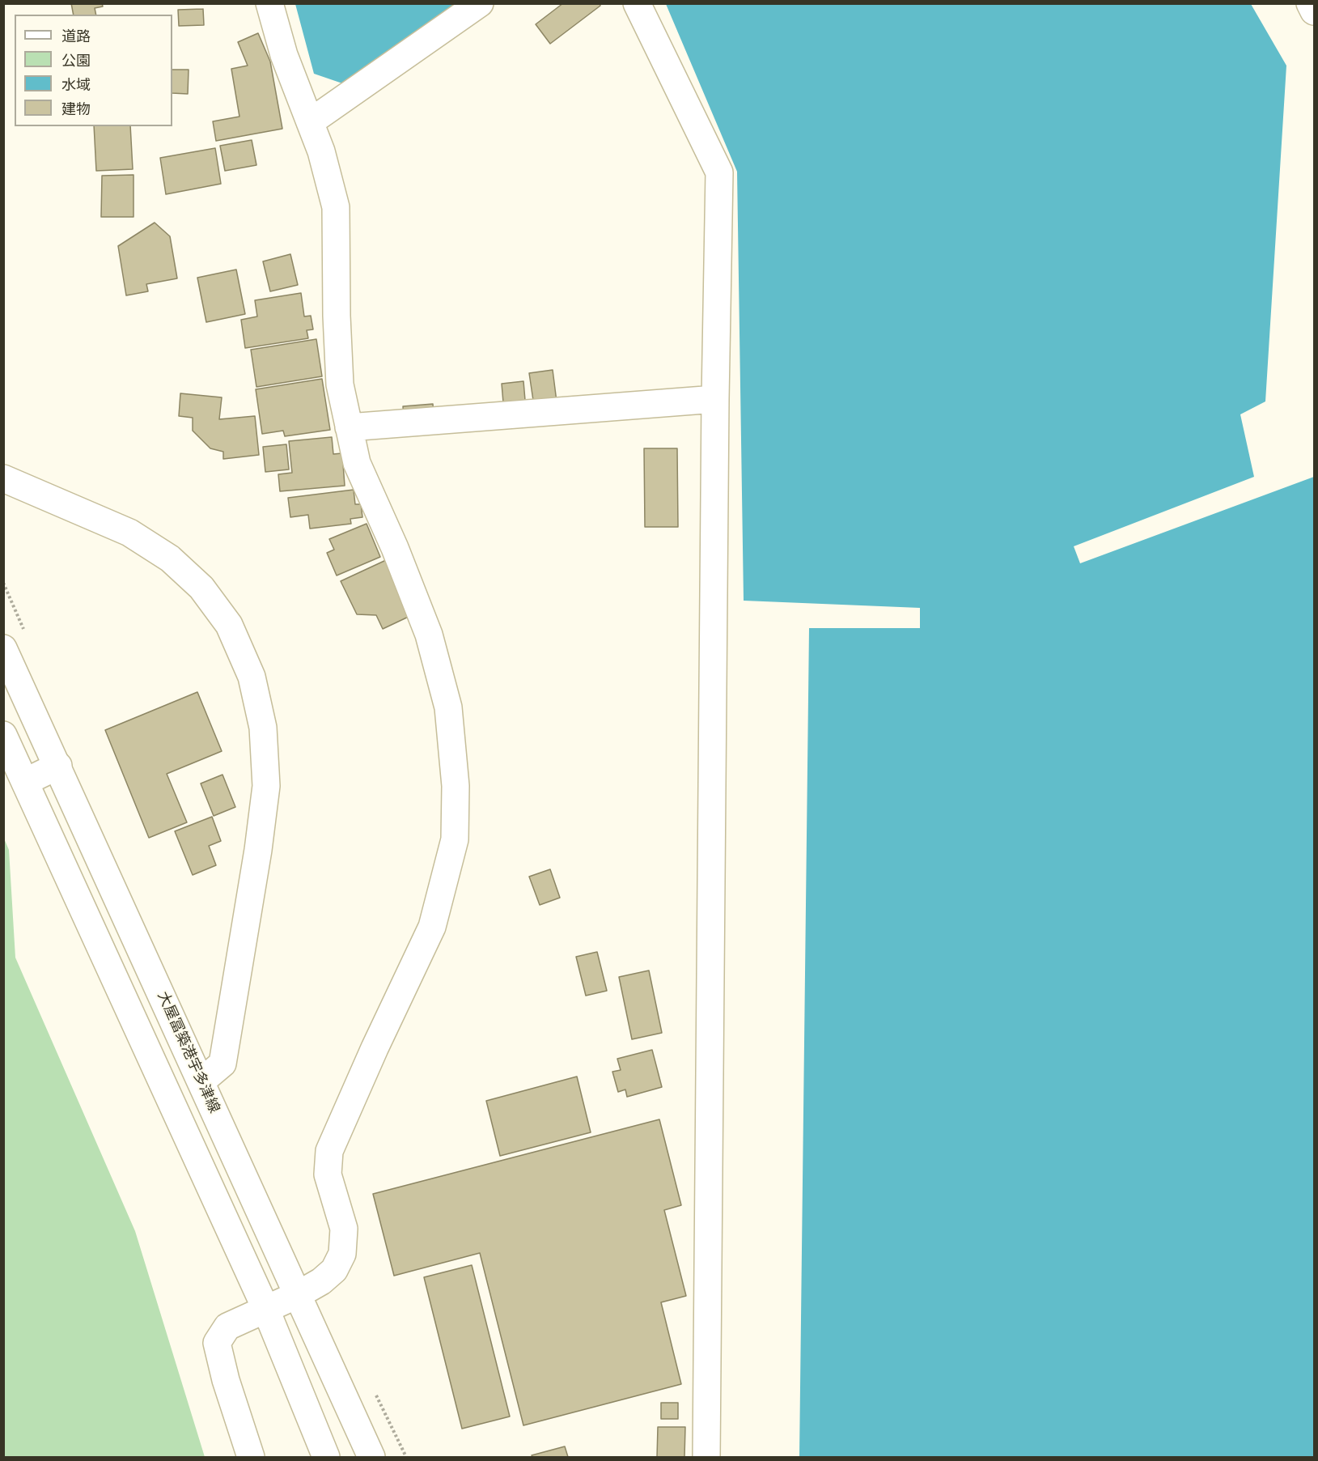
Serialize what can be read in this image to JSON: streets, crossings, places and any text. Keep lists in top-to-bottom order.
{
  "streets": {
    "street": ["大屋冨築港宇多津線"]
  },
  "legend": [
    "道路",
    "公園",
    "水域",
    "建物"
  ]
}
